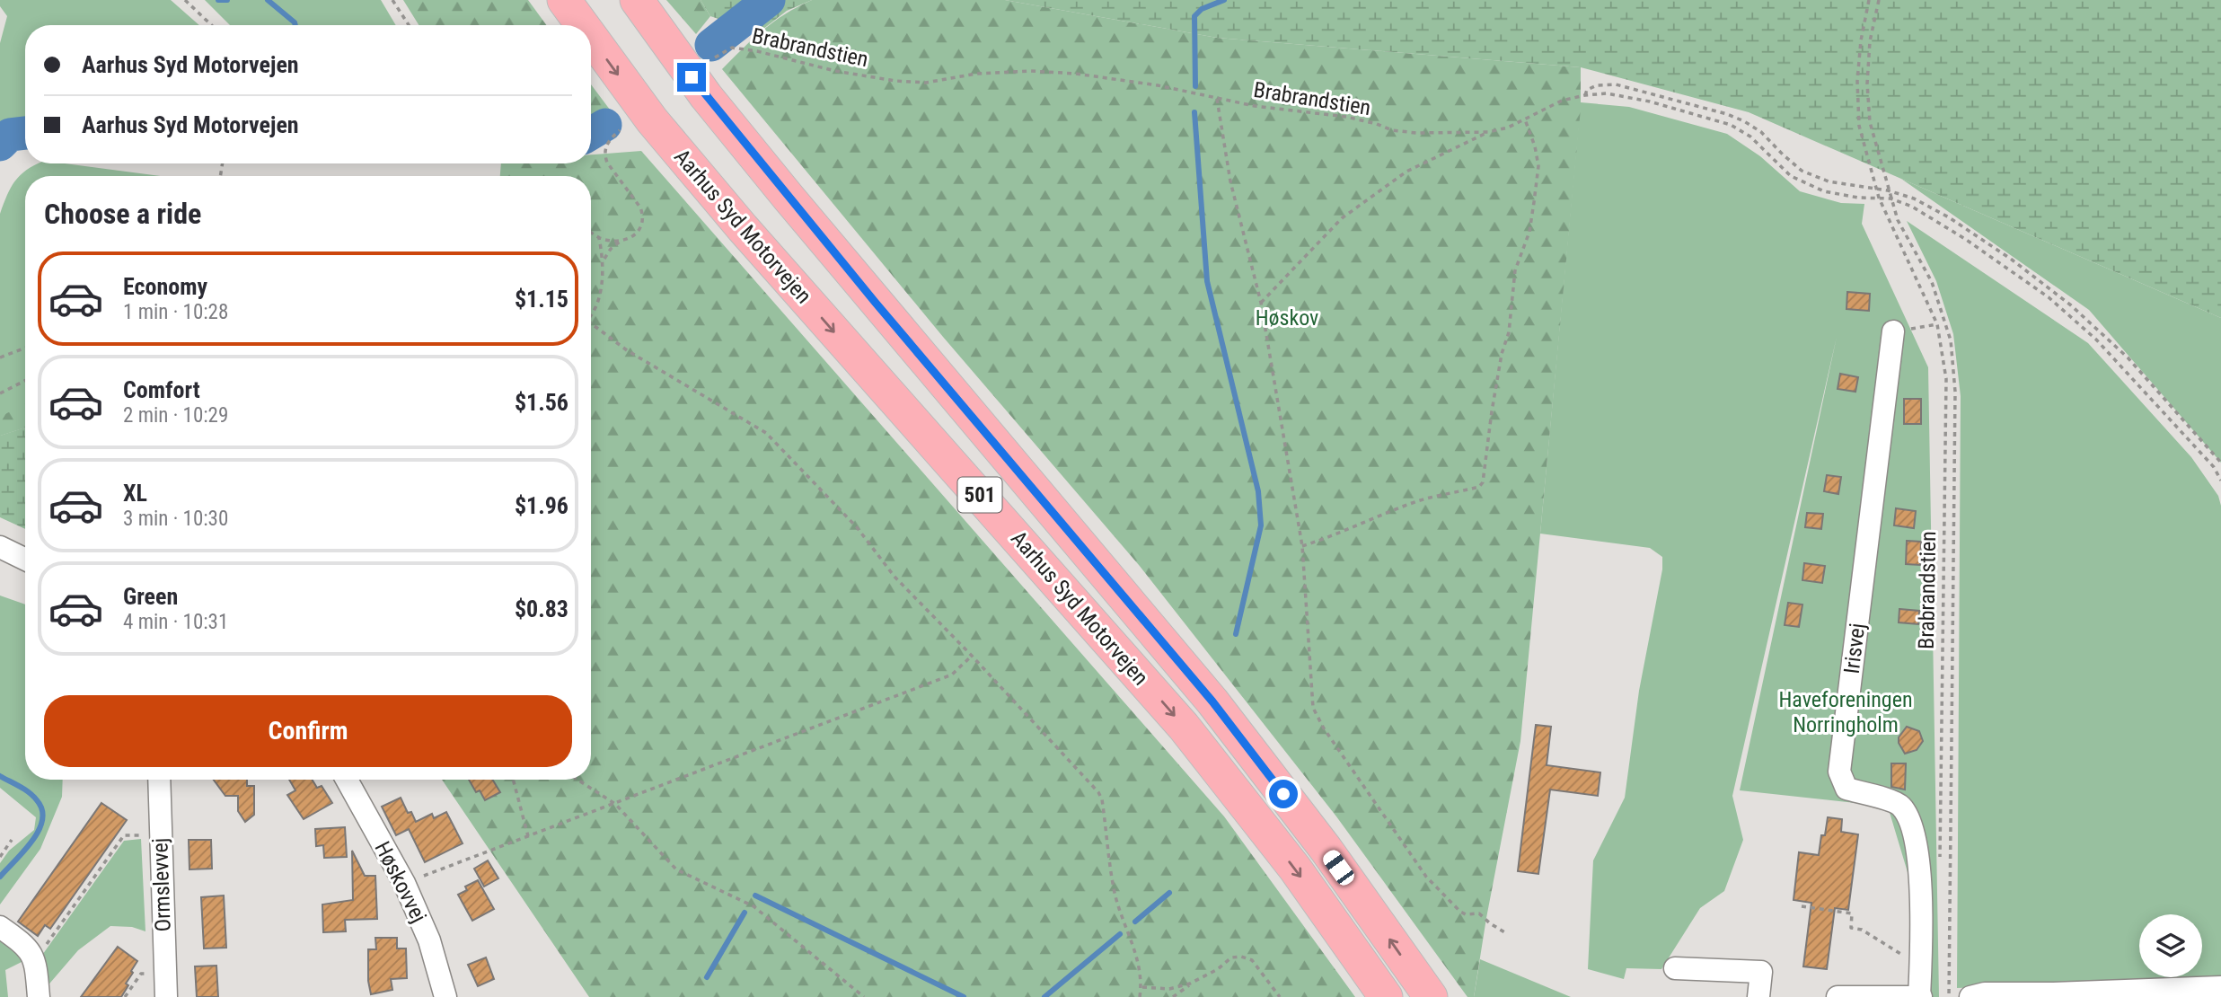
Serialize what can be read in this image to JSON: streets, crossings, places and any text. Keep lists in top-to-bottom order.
{
  "streets": {
    "highway": ["Aarhus Syd Motorvejen", "501"],
    "street": ["Irisvej", "Høskovvej", "Ormslevvej"],
    "path": ["Brabrandstien"]
  },
  "parks": ["Høskov", "Haveforeningen Norringholm"],
  "page": {
    "banner": ["Aarhus Syd Motorvejen", "Aarhus Syd Motorvejen"],
    "heading": "Choose a ride",
    "list": [
      {
        "name": "Economy",
        "note": "1 min · 10:28",
        "value": "$1.15"
      },
      {
        "name": "Comfort",
        "note": "2 min · 10:29",
        "value": "$1.56"
      },
      {
        "name": "XL",
        "note": "3 min · 10:30",
        "value": "$1.96"
      },
      {
        "name": "Green",
        "note": "4 min · 10:31",
        "value": "$0.83"
      }
    ],
    "buttons": "Confirm"
  }
}
